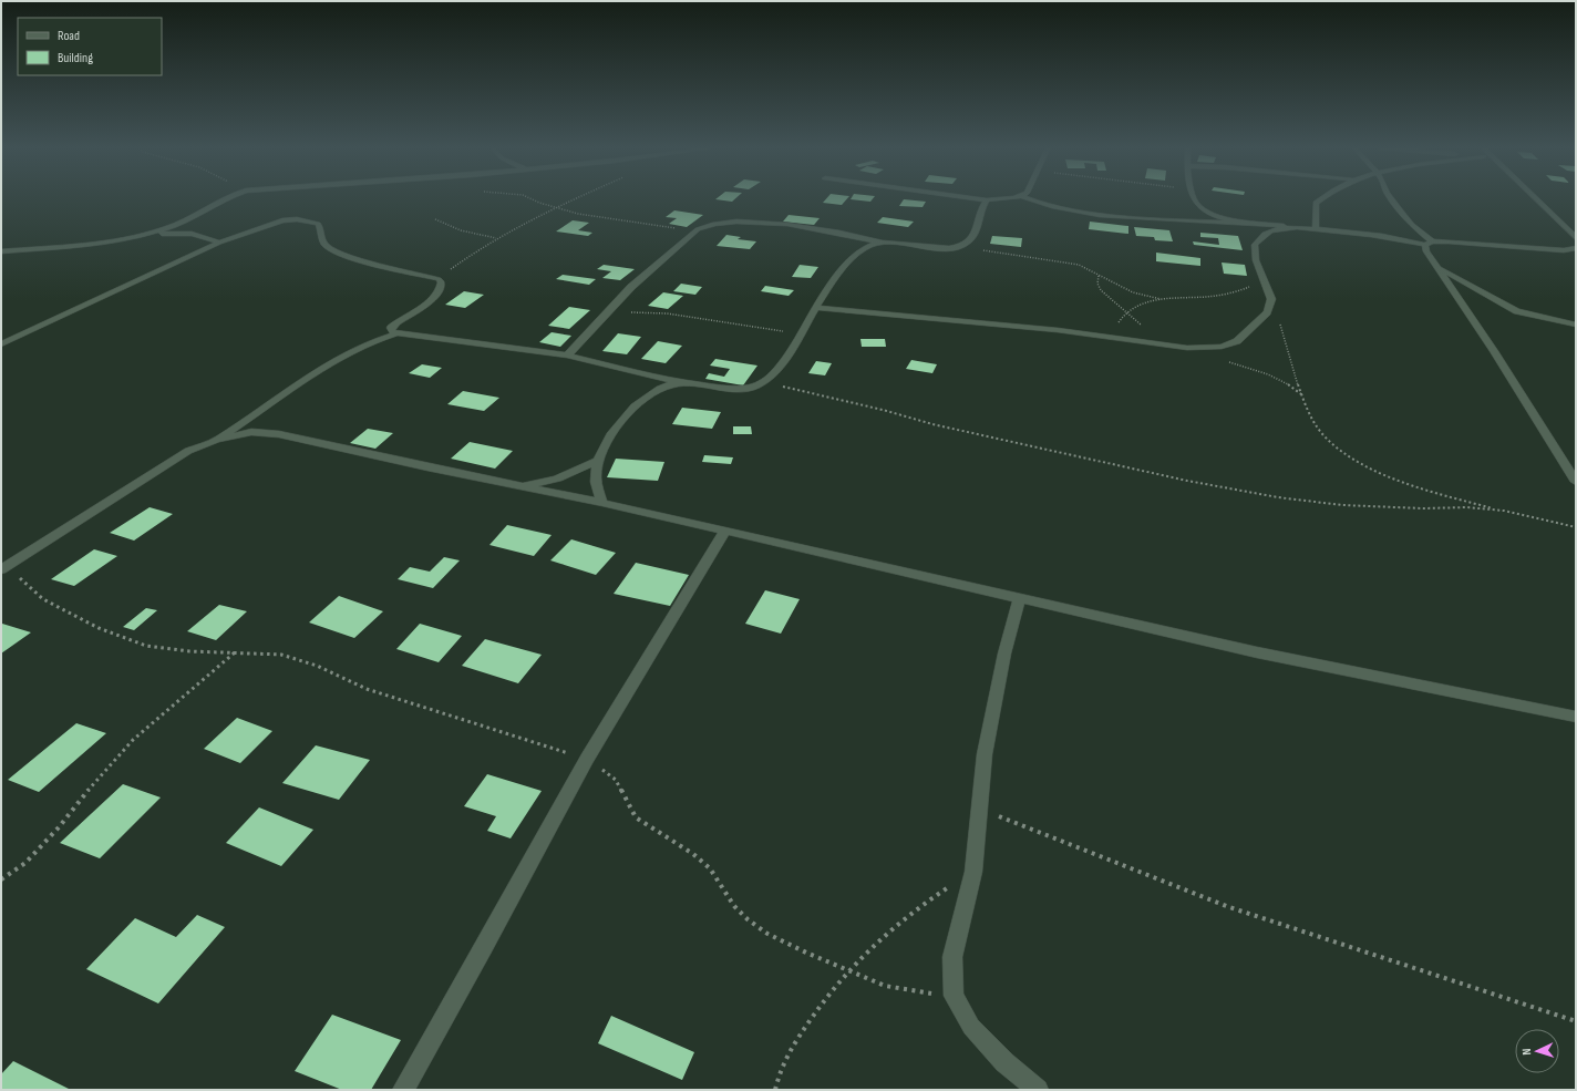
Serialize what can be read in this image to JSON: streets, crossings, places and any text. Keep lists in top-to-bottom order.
{
  "legend": ["Road", "Building"],
  "north": "left"
}
